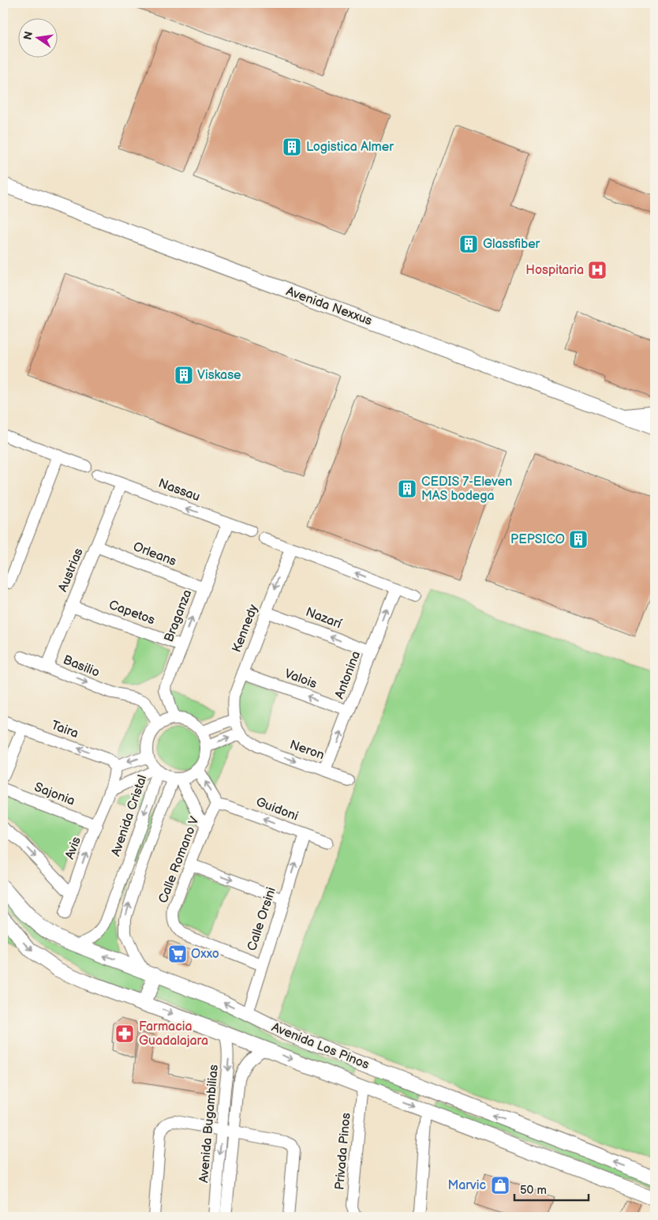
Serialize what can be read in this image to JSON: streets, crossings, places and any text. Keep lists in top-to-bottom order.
{
  "streets": {
    "street": [
      "Avenida Nexxus",
      "Nassau",
      "Orleans",
      "Austrias",
      "Capetos",
      "Braganza",
      "Nazarí",
      "Kennedy",
      "Basilio",
      "Antonina",
      "Valois",
      "Taira",
      "Neron",
      "Sajonia",
      "Guidoni",
      "Avenida Cristal",
      "Avis",
      "Calle Romano V",
      "Calle Orsini",
      "Avenida Los Pinos",
      "Avenida Bugambilias",
      "Privada Pinos"
    ]
  },
  "crossings": [
    ["Nassau", "Austrias"],
    ["Nassau", "Braganza"],
    ["Orleans", "Austrias"],
    ["Orleans", "Braganza"],
    ["Austrias", "Capetos"],
    ["Austrias", "Basilio"],
    ["Capetos", "Braganza"],
    ["Braganza", "Basilio"],
    ["Braganza", "Avenida Cristal"],
    ["Nazarí", "Kennedy"],
    ["Nazarí", "Antonina"],
    ["Kennedy", "Valois"],
    ["Kennedy", "Neron"],
    ["Basilio", "Avenida Cristal"],
    ["Antonina", "Valois"],
    ["Antonina", "Neron"],
    ["Taira", "Avis"],
    ["Sajonia", "Avis"],
    ["Guidoni", "Calle Romano V"],
    ["Guidoni", "Calle Orsini"],
    ["Avenida Cristal", "Avenida Los Pinos"],
    ["Calle Romano V", "Calle Orsini"],
    ["Calle Orsini", "Avenida Los Pinos"],
    ["Avenida Los Pinos", "Avenida Bugambilias"],
    ["Avenida Los Pinos", "Privada Pinos"]
  ],
  "one_way": [
    "Nassau",
    "Basilio",
    "Antonina",
    "Valois",
    "Taira",
    "Neron",
    "Calle Orsini"
  ],
  "places": {
    "building": [
      "Logistica Almer",
      "Glassfiber",
      "Viskase",
      "CEDIS 7-Eleven MAS bodega",
      "PEPSICO"
    ],
    "hospital": ["Hospitaria"],
    "supermarket": ["Oxxo"],
    "pharmacy": ["Farmacia Guadalajara"],
    "shop": ["Marvic"]
  },
  "scale_bar": "50 m",
  "north": "left"
}
